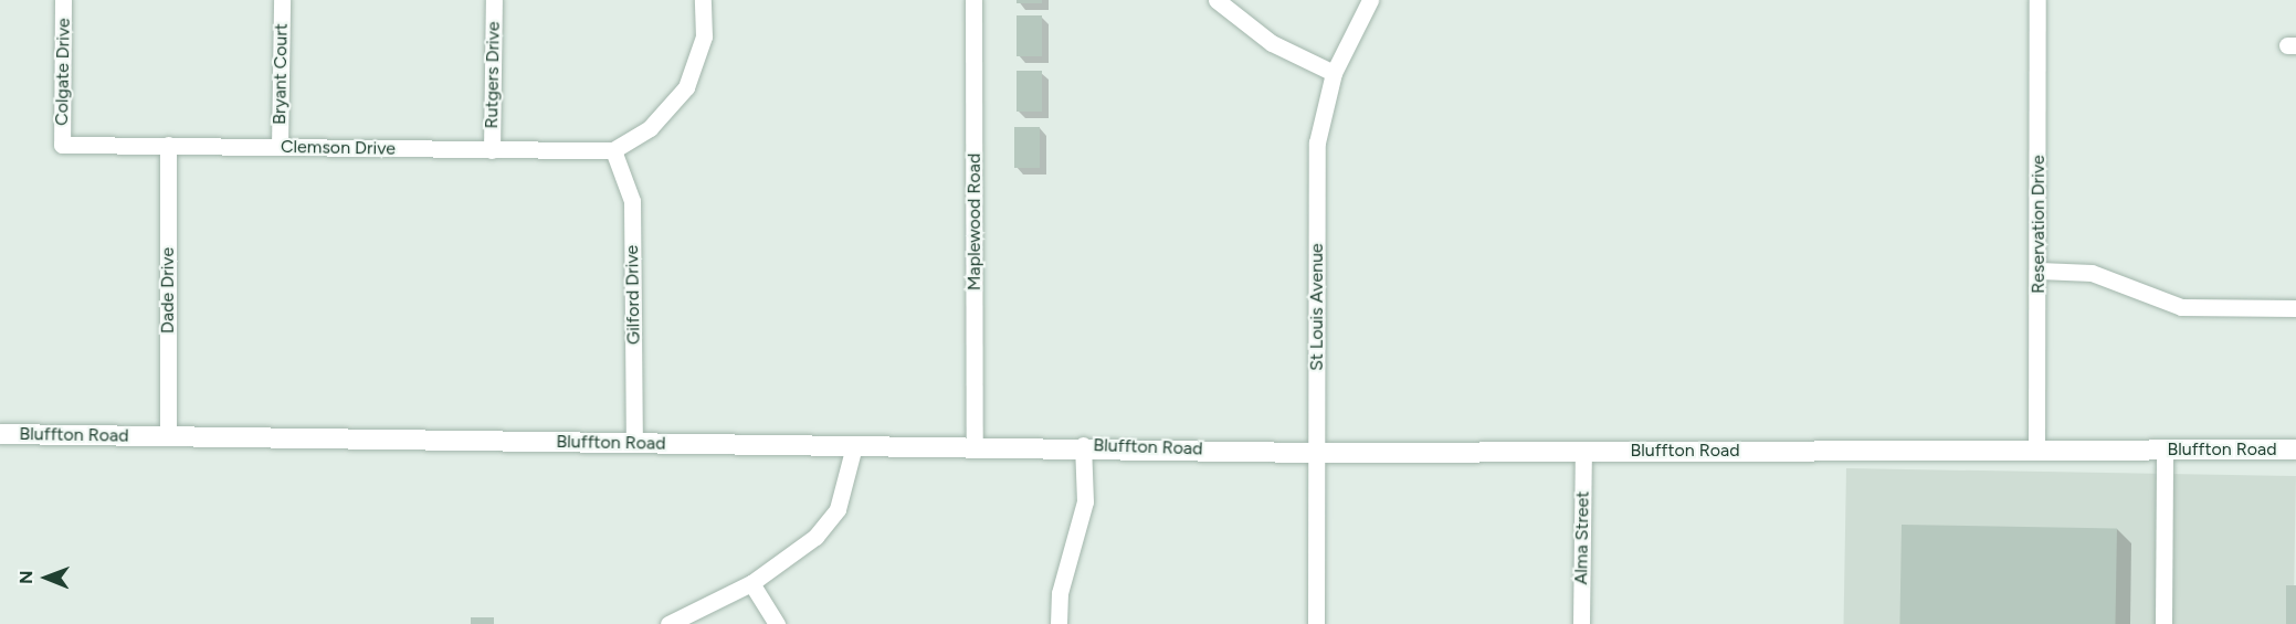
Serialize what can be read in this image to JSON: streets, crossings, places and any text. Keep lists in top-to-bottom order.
{
  "streets": {
    "main road": ["Bluffton Road"],
    "street": [
      "Colgate Drive",
      "Bryant Court",
      "Rutgers Drive",
      "Clemson Drive",
      "Maplewood Road",
      "Reservation Drive",
      "Dade Drive",
      "Gilford Drive",
      "St Louis Avenue",
      "Alma Street"
    ]
  },
  "crossings": [
    ["Colgate Drive", "Clemson Drive"],
    ["Bryant Court", "Clemson Drive"],
    ["Rutgers Drive", "Clemson Drive"],
    ["Clemson Drive", "Dade Drive"],
    ["Clemson Drive", "Gilford Drive"],
    ["Maplewood Road", "Bluffton Road"],
    ["Reservation Drive", "Bluffton Road"],
    ["Dade Drive", "Bluffton Road"],
    ["Gilford Drive", "Bluffton Road"],
    ["St Louis Avenue", "Bluffton Road"],
    ["Bluffton Road", "Alma Street"]
  ],
  "north": "left"
}
